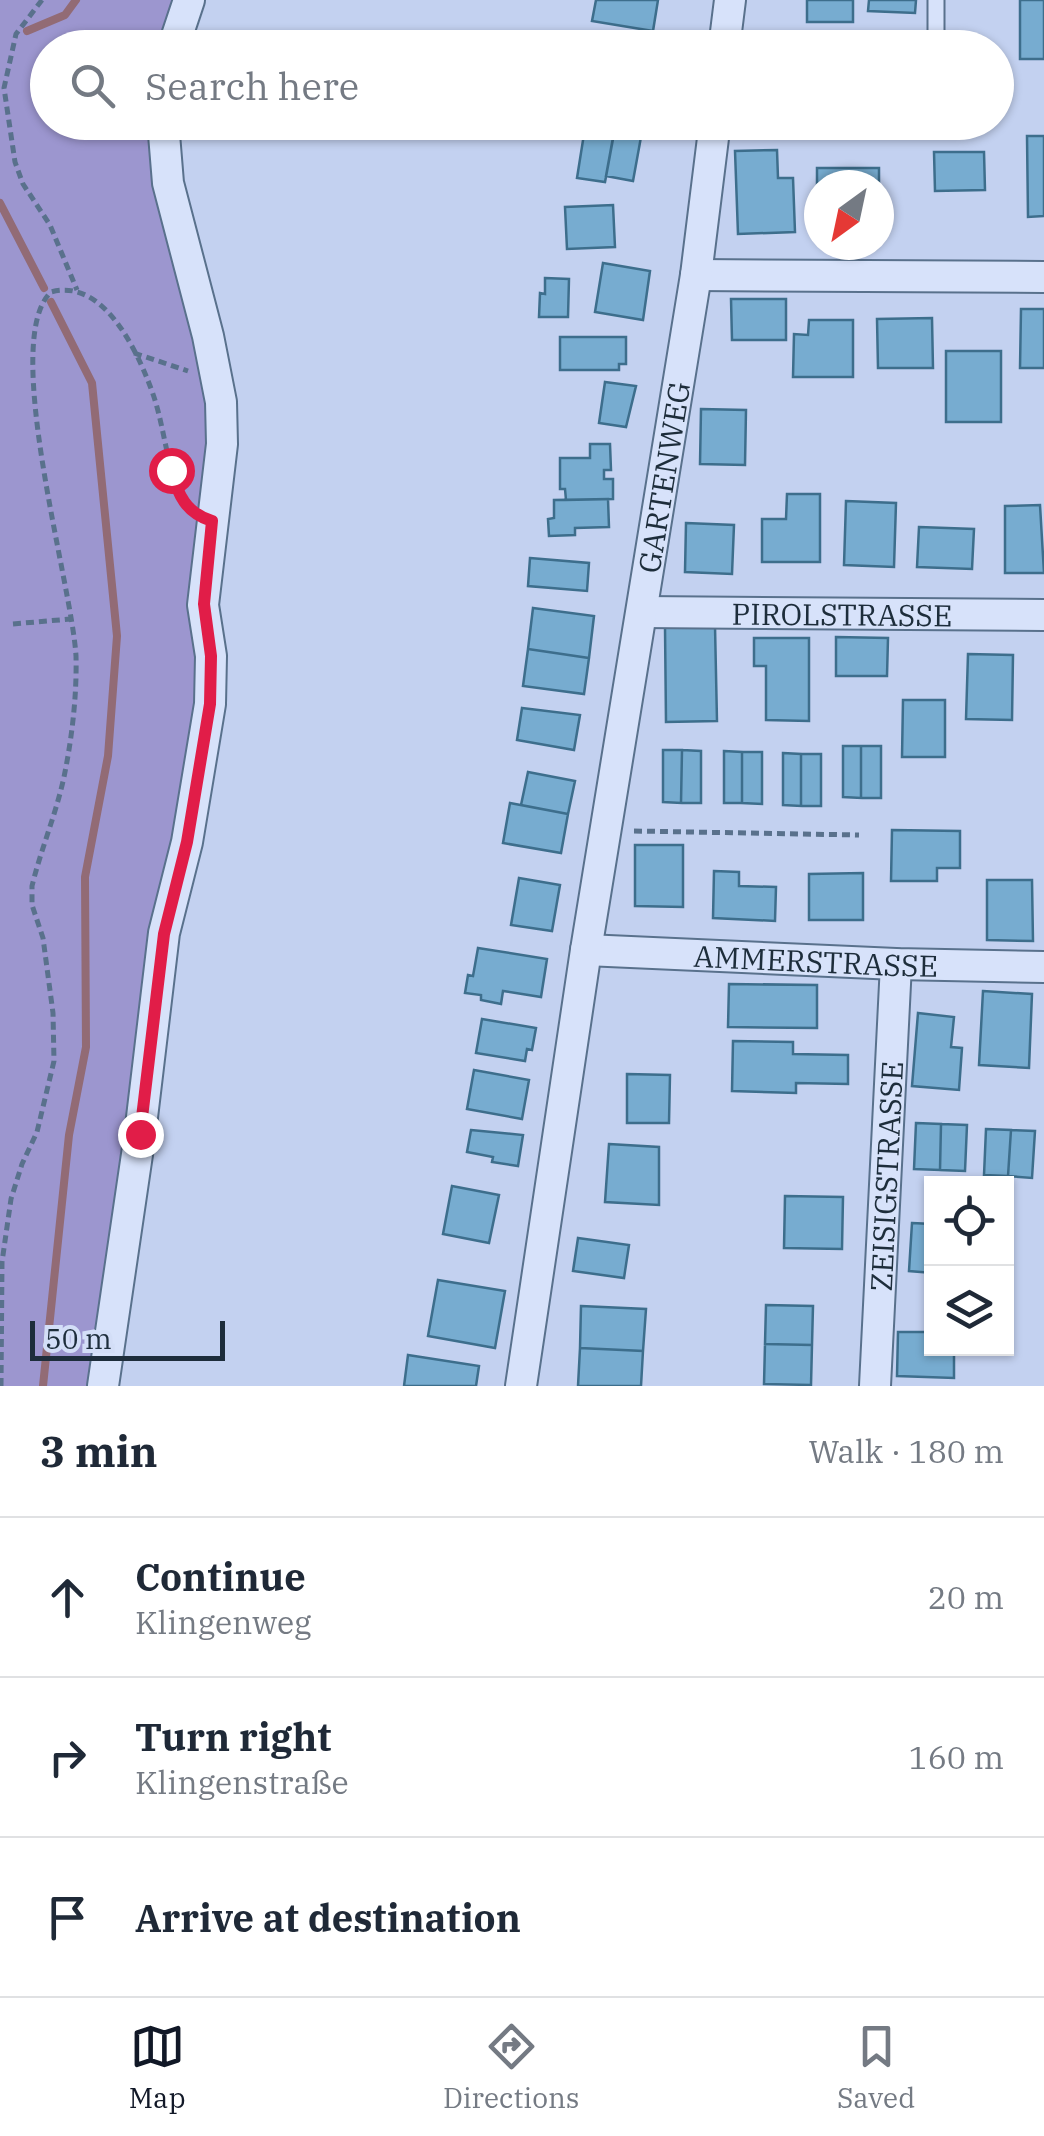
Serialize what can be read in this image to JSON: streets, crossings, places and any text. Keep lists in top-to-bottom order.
{
  "streets": {
    "street": [
      "GARTENWEG",
      "PIROLSTRASSE",
      "AMMERSTRASSE",
      "ZEISIGSTRASSE"
    ]
  },
  "crossings": [
    ["GARTENWEG", "PIROLSTRASSE"],
    ["GARTENWEG", "AMMERSTRASSE"],
    ["AMMERSTRASSE", "ZEISIGSTRASSE"]
  ],
  "scale_bar": "50 m",
  "north": "bottom left",
  "page": {
    "search": "Search here",
    "scale": "50 m",
    "heading": ["3 min", "Walk · 180 m"],
    "list": [
      ["Continue", "Klingenweg", "20 m"],
      ["Turn right", "Klingenstraße", "160 m"],
      "Arrive at destination"
    ],
    "nav": ["Map", "Directions", "Saved"]
  }
}
